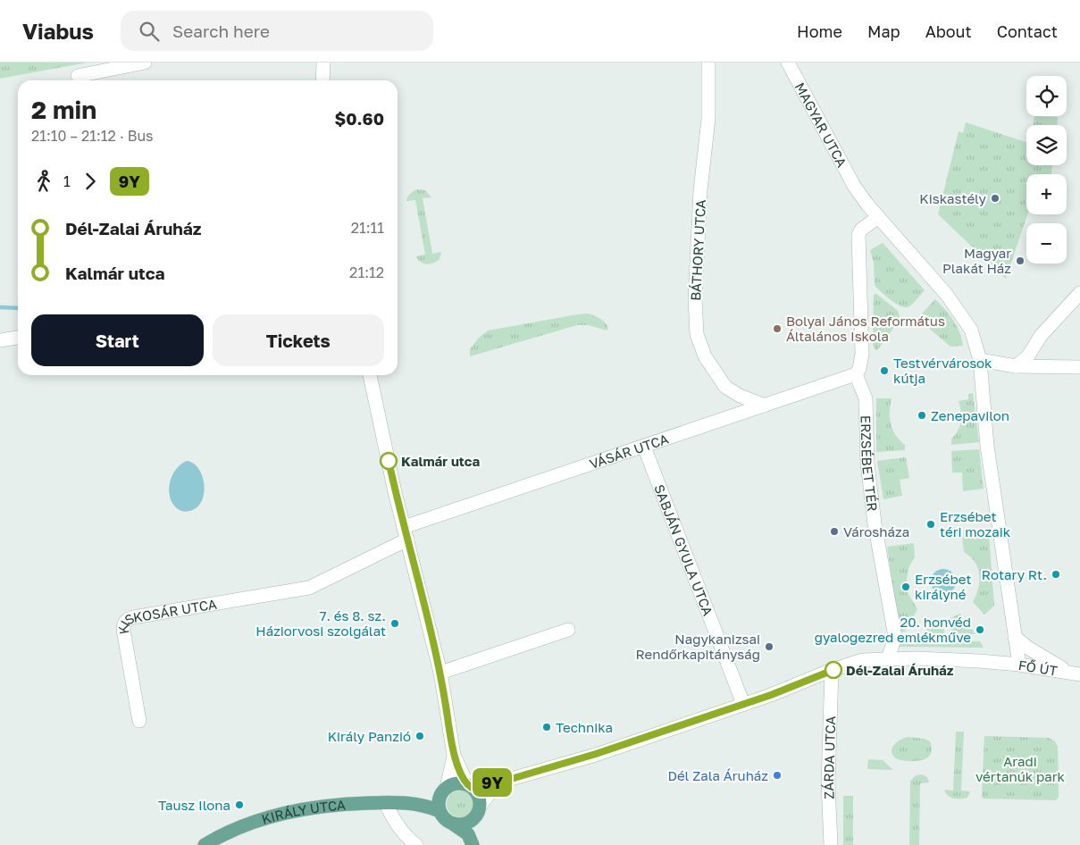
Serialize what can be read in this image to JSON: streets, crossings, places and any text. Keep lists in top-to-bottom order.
{
  "streets": {
    "main road": ["KIRÁLY UTCA"],
    "street": [
      "MAGYAR UTCA",
      "BÁTHORY UTCA",
      "VÁSÁR UTCA",
      "ERZSÉBET TÉR",
      "SABJÁN GYULA UTCA",
      "KISKOSÁR UTCA",
      "FŐ ÚT",
      "ZÁRDA UTCA"
    ]
  },
  "crossings": [
    ["BÁTHORY UTCA", "VÁSÁR UTCA"],
    ["VÁSÁR UTCA", "ERZSÉBET TÉR"],
    ["VÁSÁR UTCA", "SABJÁN GYULA UTCA"],
    ["VÁSÁR UTCA", "KISKOSÁR UTCA"],
    ["ERZSÉBET TÉR", "FŐ ÚT"]
  ],
  "parks": ["Aradi vértanúk park"],
  "places": [
    "Kiskastély",
    "Magyar Plakát Ház",
    "Bolyai János Református Általános Iskola",
    "Testvérvárosok kútja",
    "Zenepavilon",
    "Kalmár utca",
    "Erzsébet téri mozaik",
    "Városháza",
    "Rotary Rt.",
    "Erzsébet királyné",
    "7. és 8. sz. Háziorvosi szolgálat",
    "20. honvéd gyalogezred emlékműve",
    "Nagykanizsai Rendőrkapitányság",
    "Dél-Zalai Áruház",
    "Technika",
    "Király Panzió",
    "Dél Zala Áruház",
    "Tausz Ilona"
  ],
  "lines": ["bus line 9Y"],
  "page": {
    "header": "Viabus",
    "search": "Search here",
    "nav": [
      "Home",
      "Map",
      "About",
      "Contact"
    ],
    "on_map": "9Y",
    "map_buttons": ["+", "−"],
    "heading": ["2 min", "21:10 – 21:12 · Bus", "$0.60"],
    "legs": ["1", "9Y"],
    "list": [
      {
        "name": "Dél-Zalai Áruház",
        "value": "21:11"
      },
      {
        "name": "Kalmár utca",
        "value": "21:12"
      }
    ],
    "buttons": ["Start", "Tickets"]
  }
}
